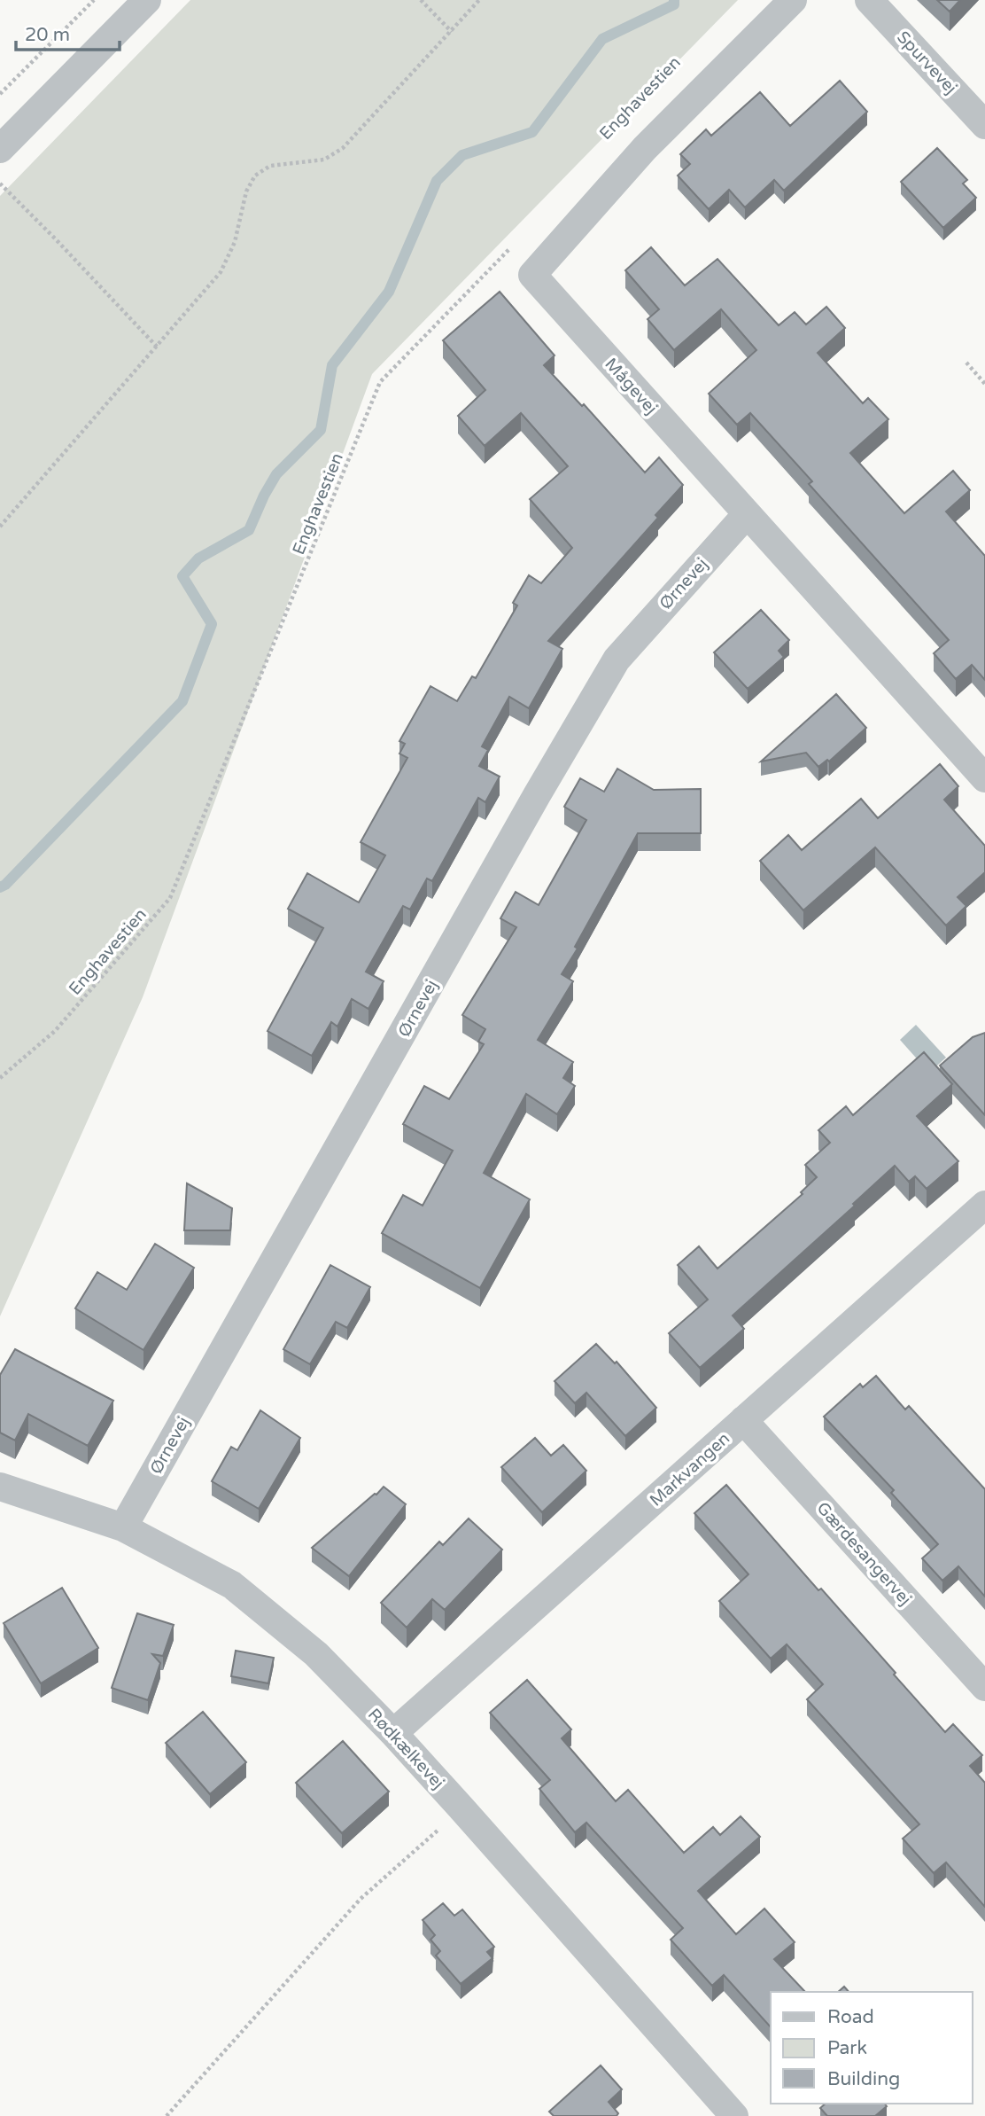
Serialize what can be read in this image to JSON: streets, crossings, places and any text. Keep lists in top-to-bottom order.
{
  "streets": {
    "street": [
      "Spurvevej",
      "Mågevej",
      "Ørnevej",
      "Markvangen",
      "Gærdesangervej",
      "Rødkælkevej"
    ],
    "path": ["Enghavestien"]
  },
  "crossings": [
    ["Mågevej", "Ørnevej"],
    ["Ørnevej", "Rødkælkevej"],
    ["Markvangen", "Gærdesangervej"],
    ["Markvangen", "Rødkælkevej"]
  ],
  "legend": ["Road", "Park", "Building"],
  "scale_bar": "20 m"
}
